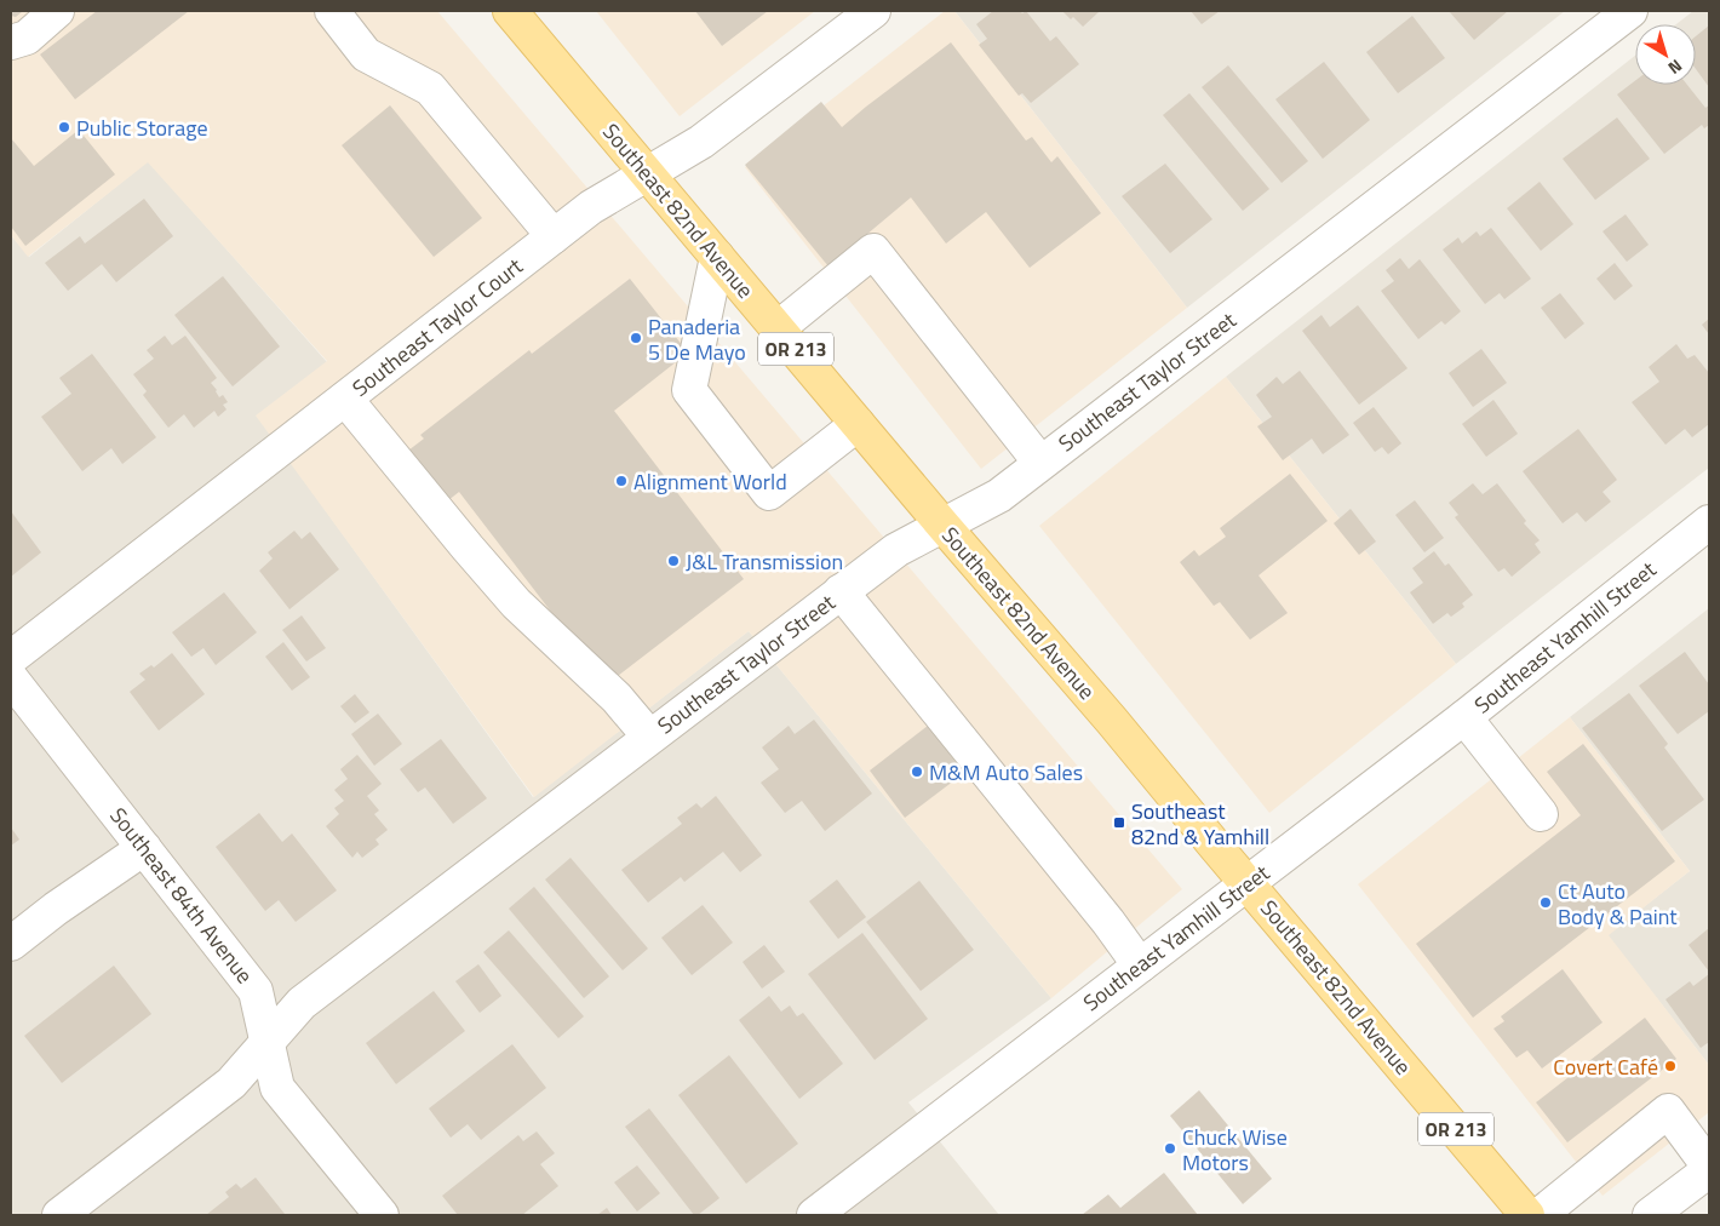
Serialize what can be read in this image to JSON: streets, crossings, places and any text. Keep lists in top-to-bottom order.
{
  "streets": {
    "main road": ["Southeast 82nd Avenue", "OR 213"],
    "street": [
      "Southeast Taylor Court",
      "Southeast Taylor Street",
      "Southeast Yamhill Street",
      "Southeast 84th Avenue"
    ]
  },
  "crossings": [
    ["Southeast 82nd Avenue", "Southeast Taylor Court"],
    ["Southeast 82nd Avenue", "Southeast Taylor Street"],
    ["Southeast 82nd Avenue", "Southeast Yamhill Street"],
    ["Southeast Taylor Street", "Southeast 84th Avenue"]
  ],
  "places": {
    "other": [
      "Public Storage",
      "Panaderia 5 De Mayo",
      "Alignment World",
      "J&L Transmission",
      "M&M Auto Sales",
      "Ct Auto Body & Paint",
      "Covert Café",
      "Chuck Wise Motors"
    ],
    "transit": ["Southeast 82nd & Yamhill"]
  },
  "north": "bottom right"
}
